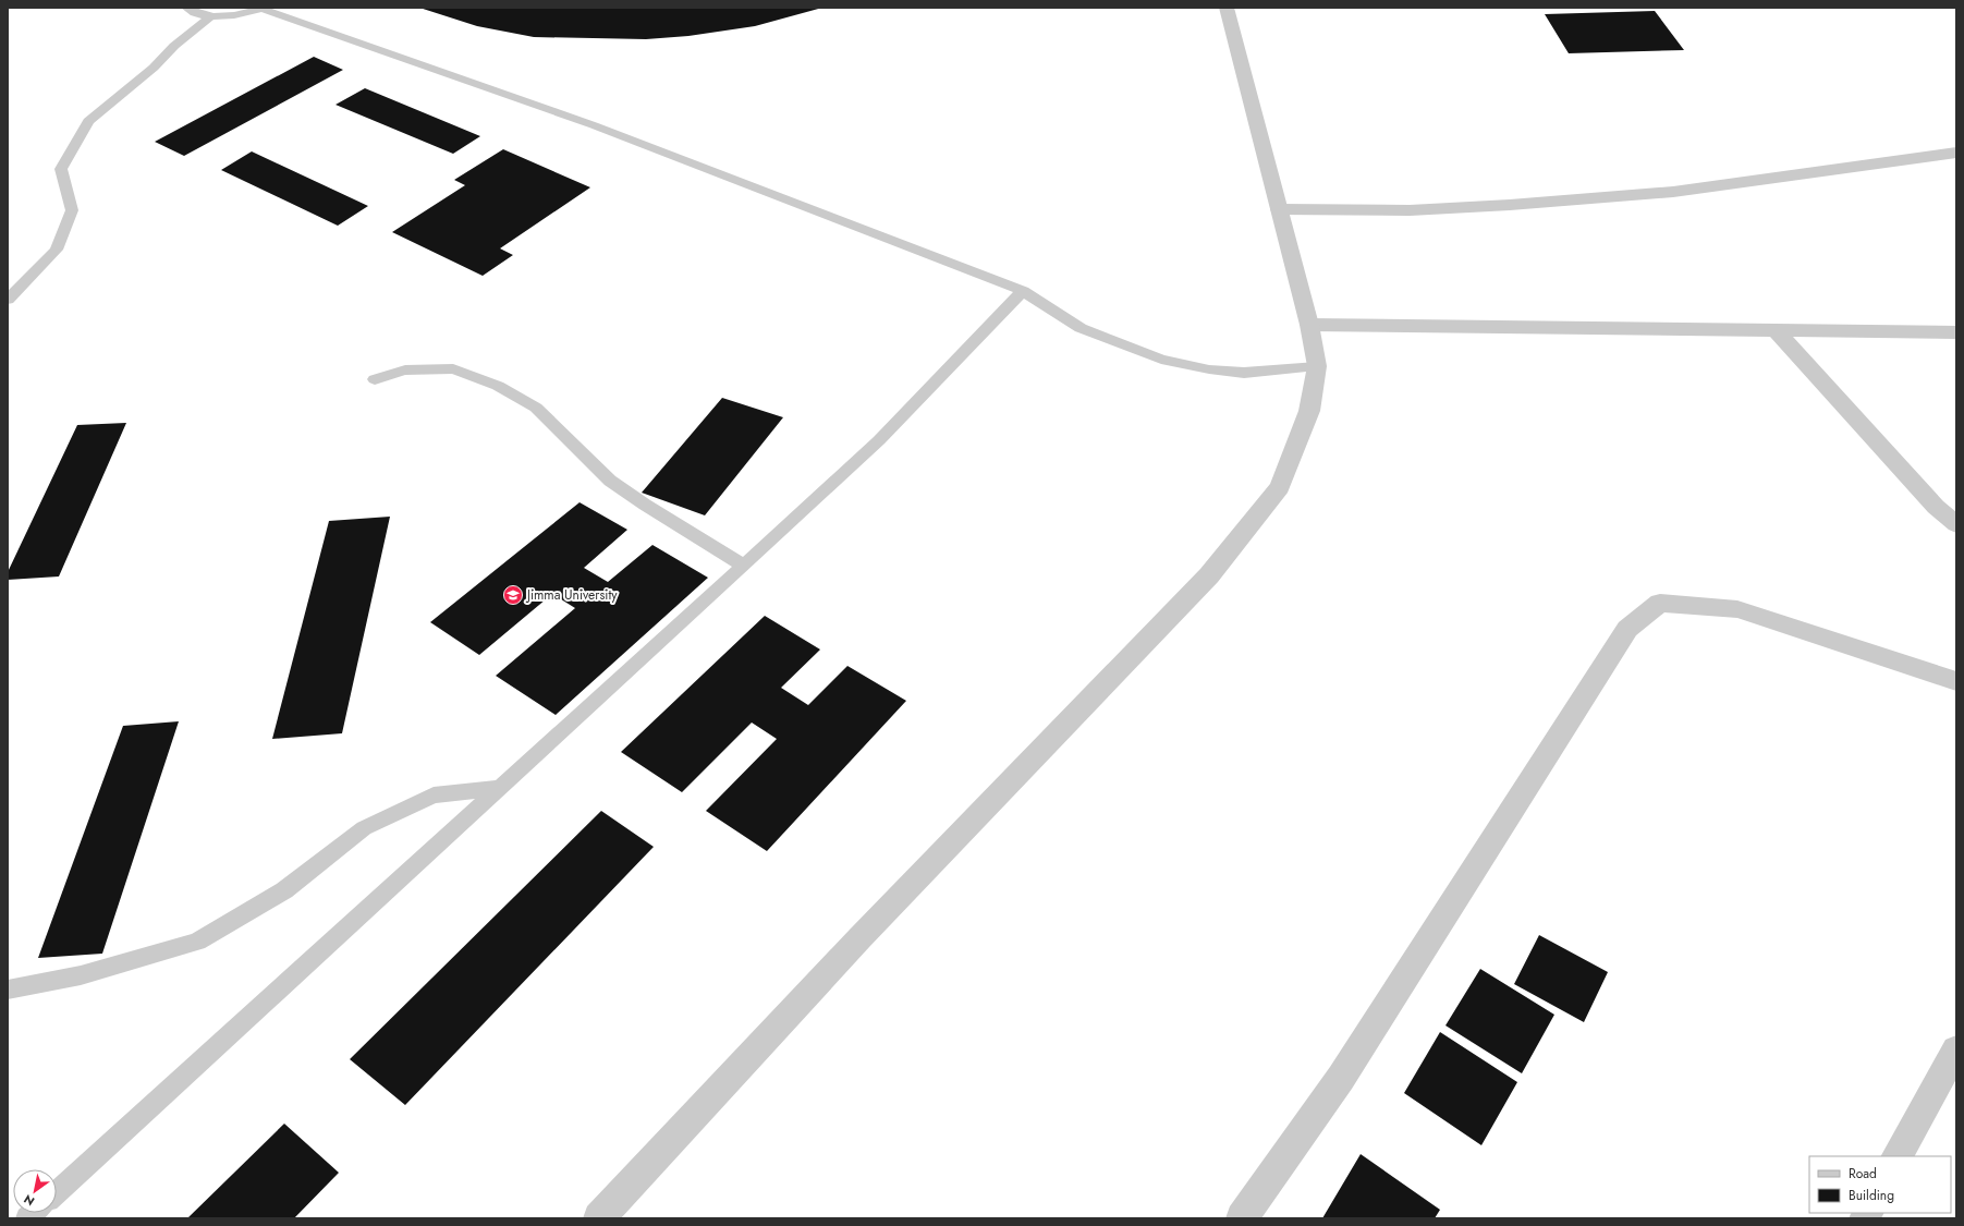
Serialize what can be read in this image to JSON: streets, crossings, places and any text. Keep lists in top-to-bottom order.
{
  "places": {
    "school or university": ["Jimma University"]
  },
  "legend": ["Road", "Building"],
  "north": "bottom left"
}
